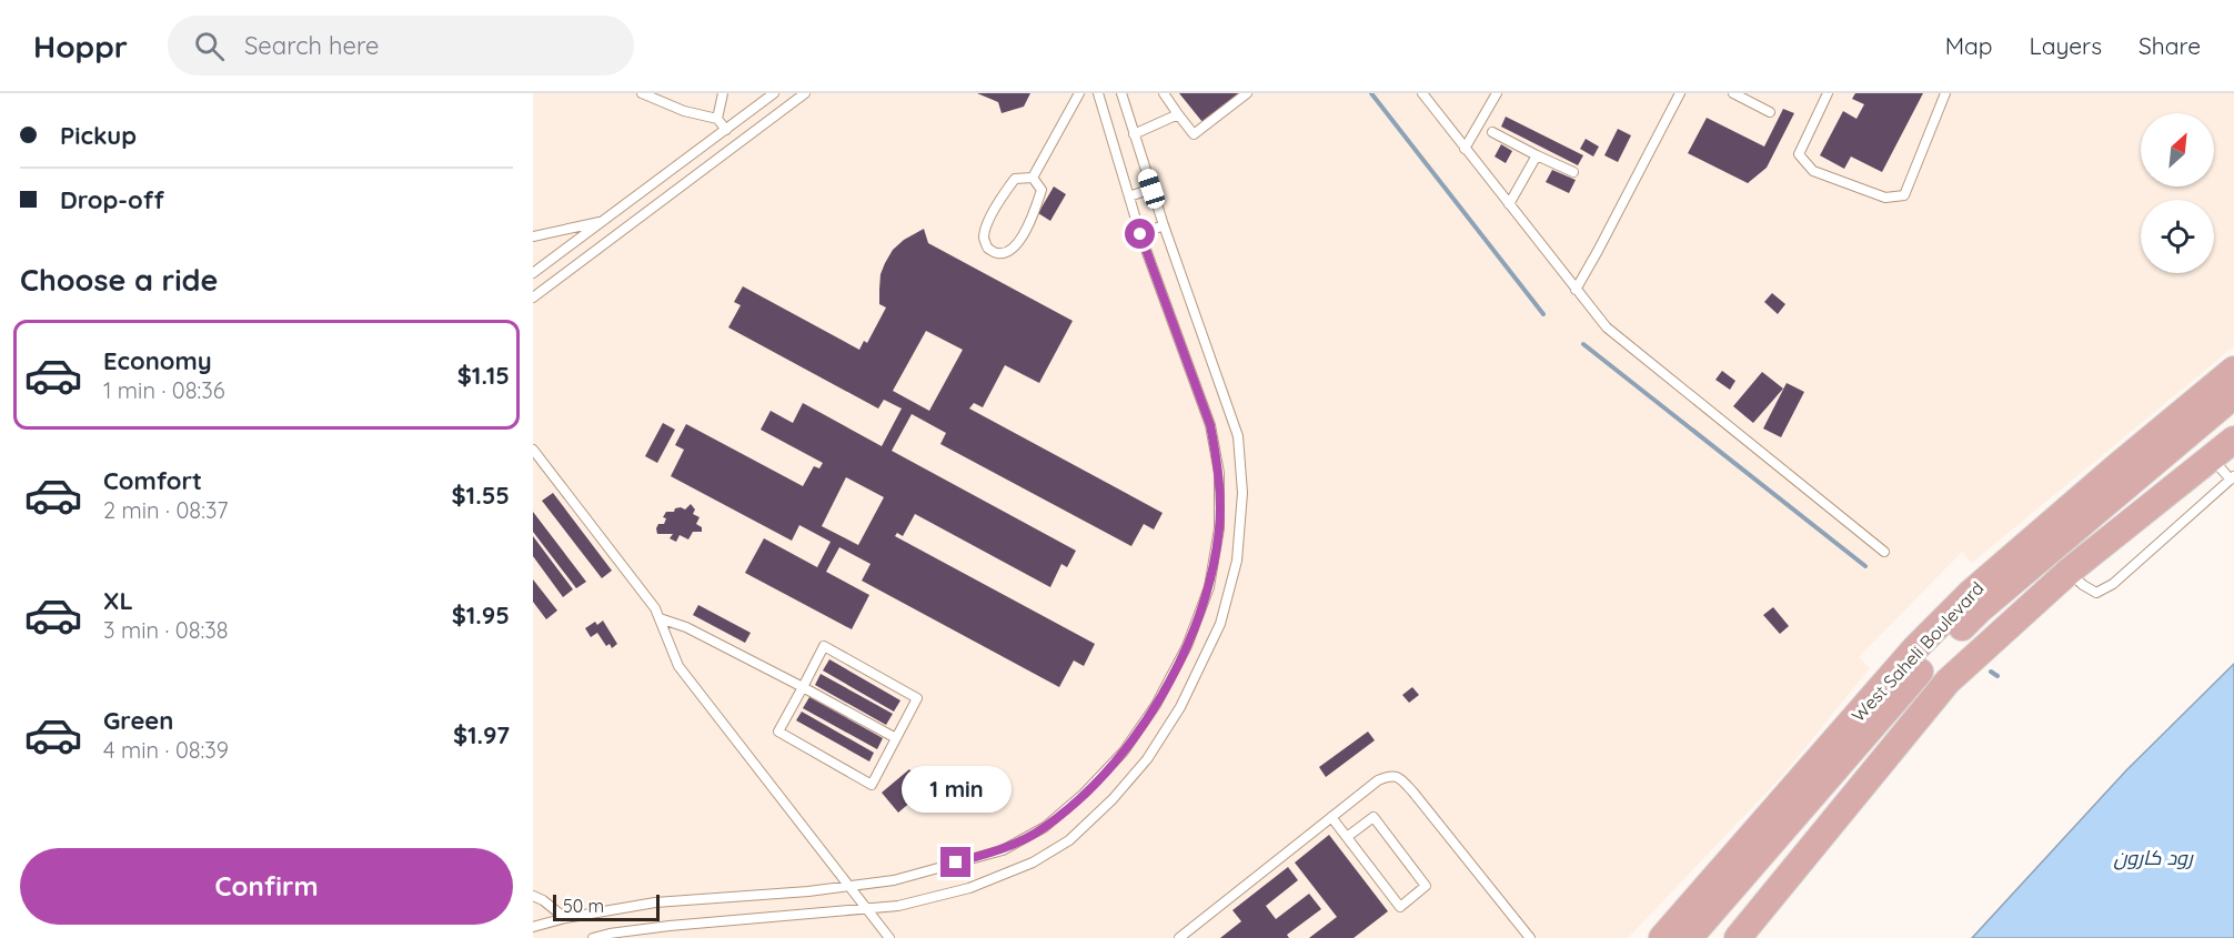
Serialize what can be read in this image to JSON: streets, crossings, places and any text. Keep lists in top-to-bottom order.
{
  "streets": {
    "main road": ["West Saheli Boulevard"]
  },
  "water": ["رود کارون"],
  "scale_bar": "50 m",
  "north": "top right",
  "page": {
    "header": "Hoppr",
    "search": "Search here",
    "nav": ["Map", "Layers", "Share"],
    "banner": ["Pickup", "Drop-off"],
    "heading": "Choose a ride",
    "list": [
      {
        "name": "Economy",
        "note": "1 min · 08:36",
        "value": "$1.15"
      },
      {
        "name": "Comfort",
        "note": "2 min · 08:37",
        "value": "$1.55"
      },
      {
        "name": "XL",
        "note": "3 min · 08:38",
        "value": "$1.95"
      },
      {
        "name": "Green",
        "note": "4 min · 08:39",
        "value": "$1.97"
      }
    ],
    "bubble": "1 min",
    "buttons": "Confirm",
    "scale": "50 m"
  }
}
